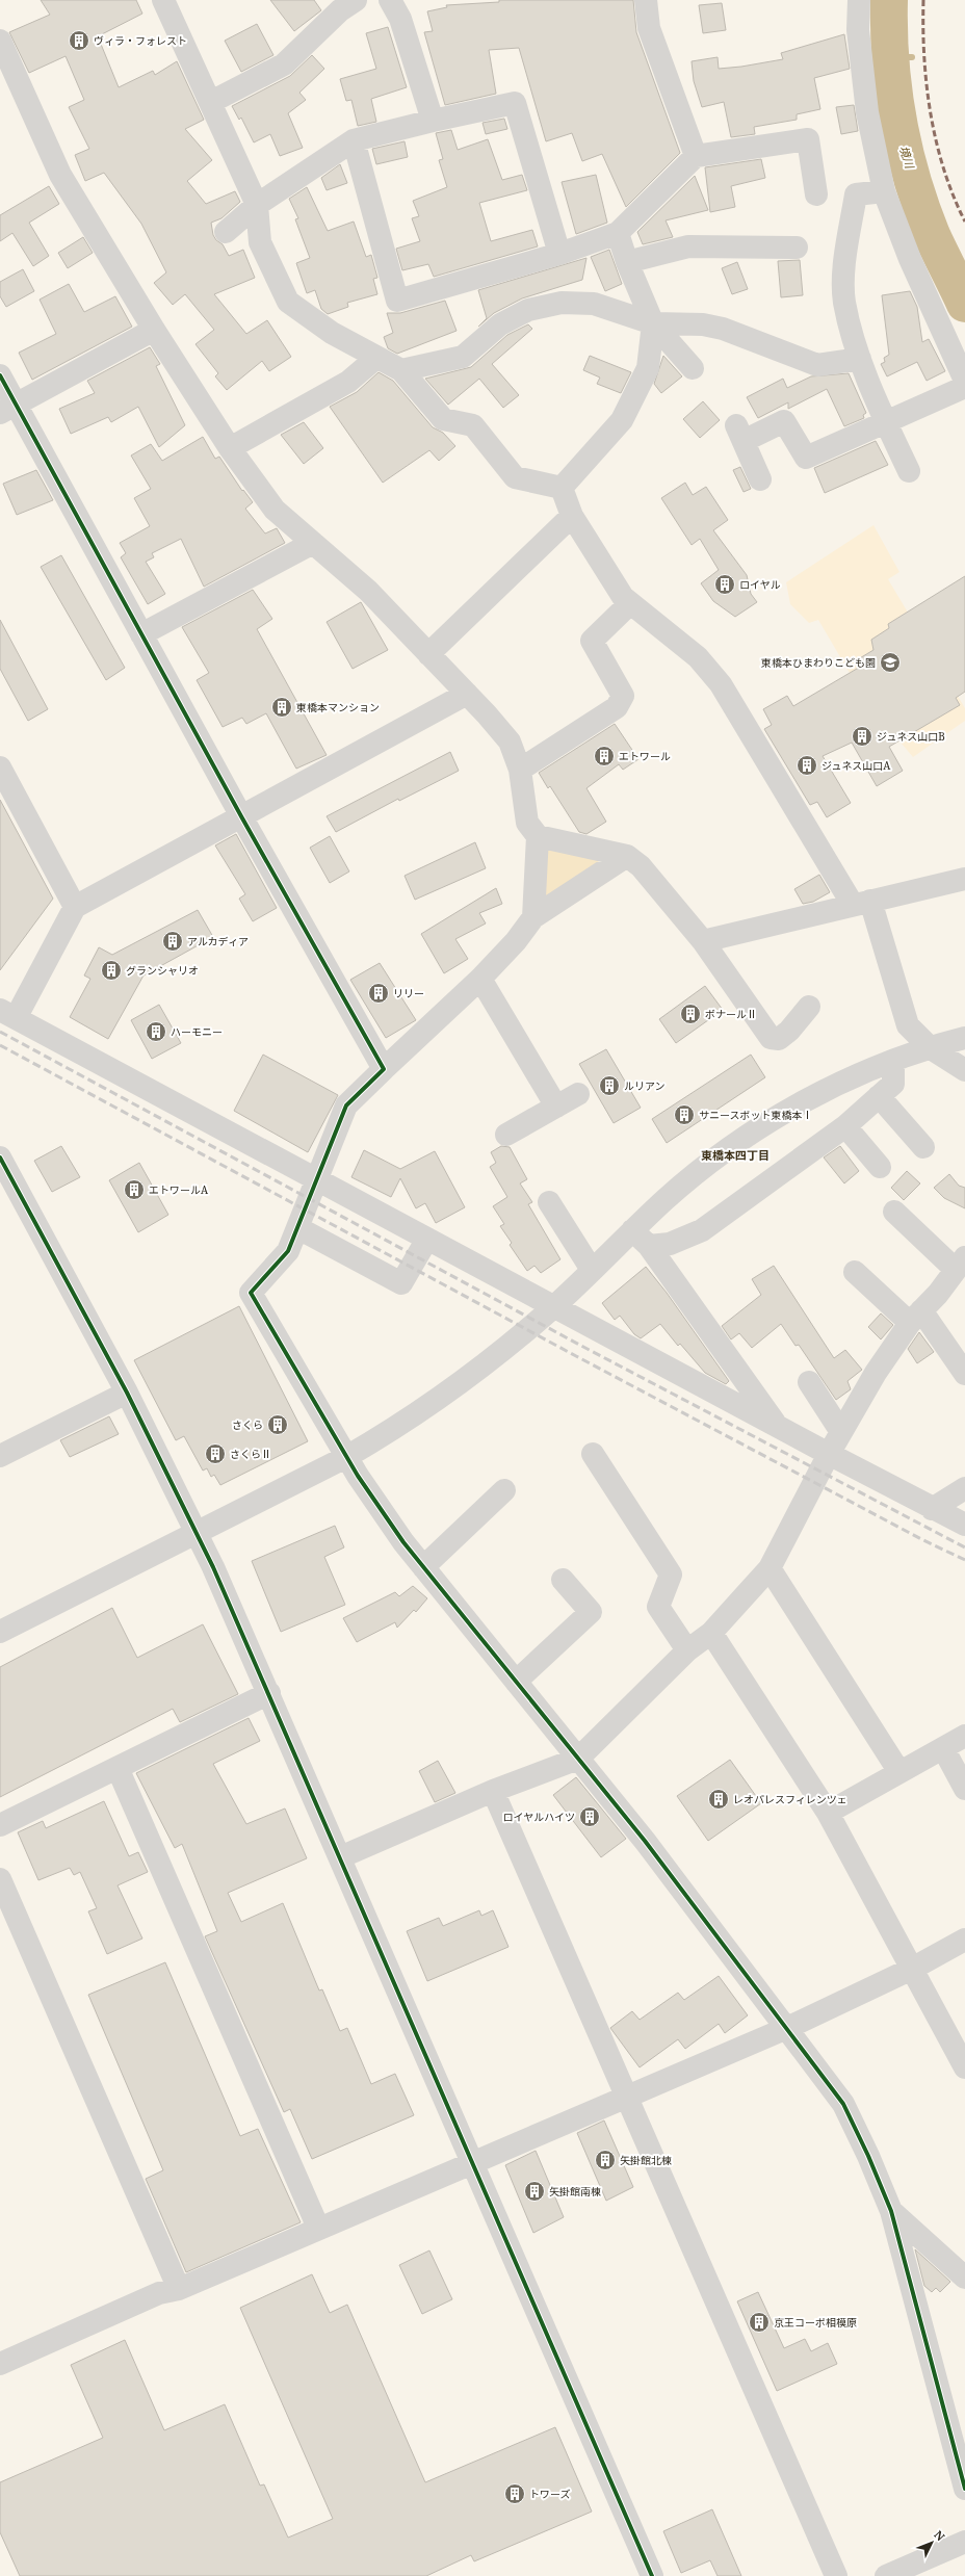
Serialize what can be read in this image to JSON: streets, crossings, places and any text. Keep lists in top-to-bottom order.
{
  "districts": ["東橋本四丁目"],
  "water": ["境川"],
  "places": {
    "building": [
      "ヴィラ・フォレスト",
      "ロイヤル",
      "東橋本マンション",
      "ジュネス山口B",
      "エトワール",
      "ジュネス山口A",
      "アルカディア",
      "グランシャリオ",
      "リリー",
      "ボナールⅡ",
      "ハーモニー",
      "ルリアン",
      "サニースポット東橋本Ⅰ",
      "エトワールA",
      "さくら",
      "さくらⅡ",
      "レオパレスフィレンツェ",
      "ロイヤルハイツ",
      "矢掛館北棟",
      "矢掛館南棟",
      "京王コーポ相模原",
      "トワーズ"
    ],
    "school or university": ["東橋本ひまわりこども園"]
  },
  "north": "top right"
}
